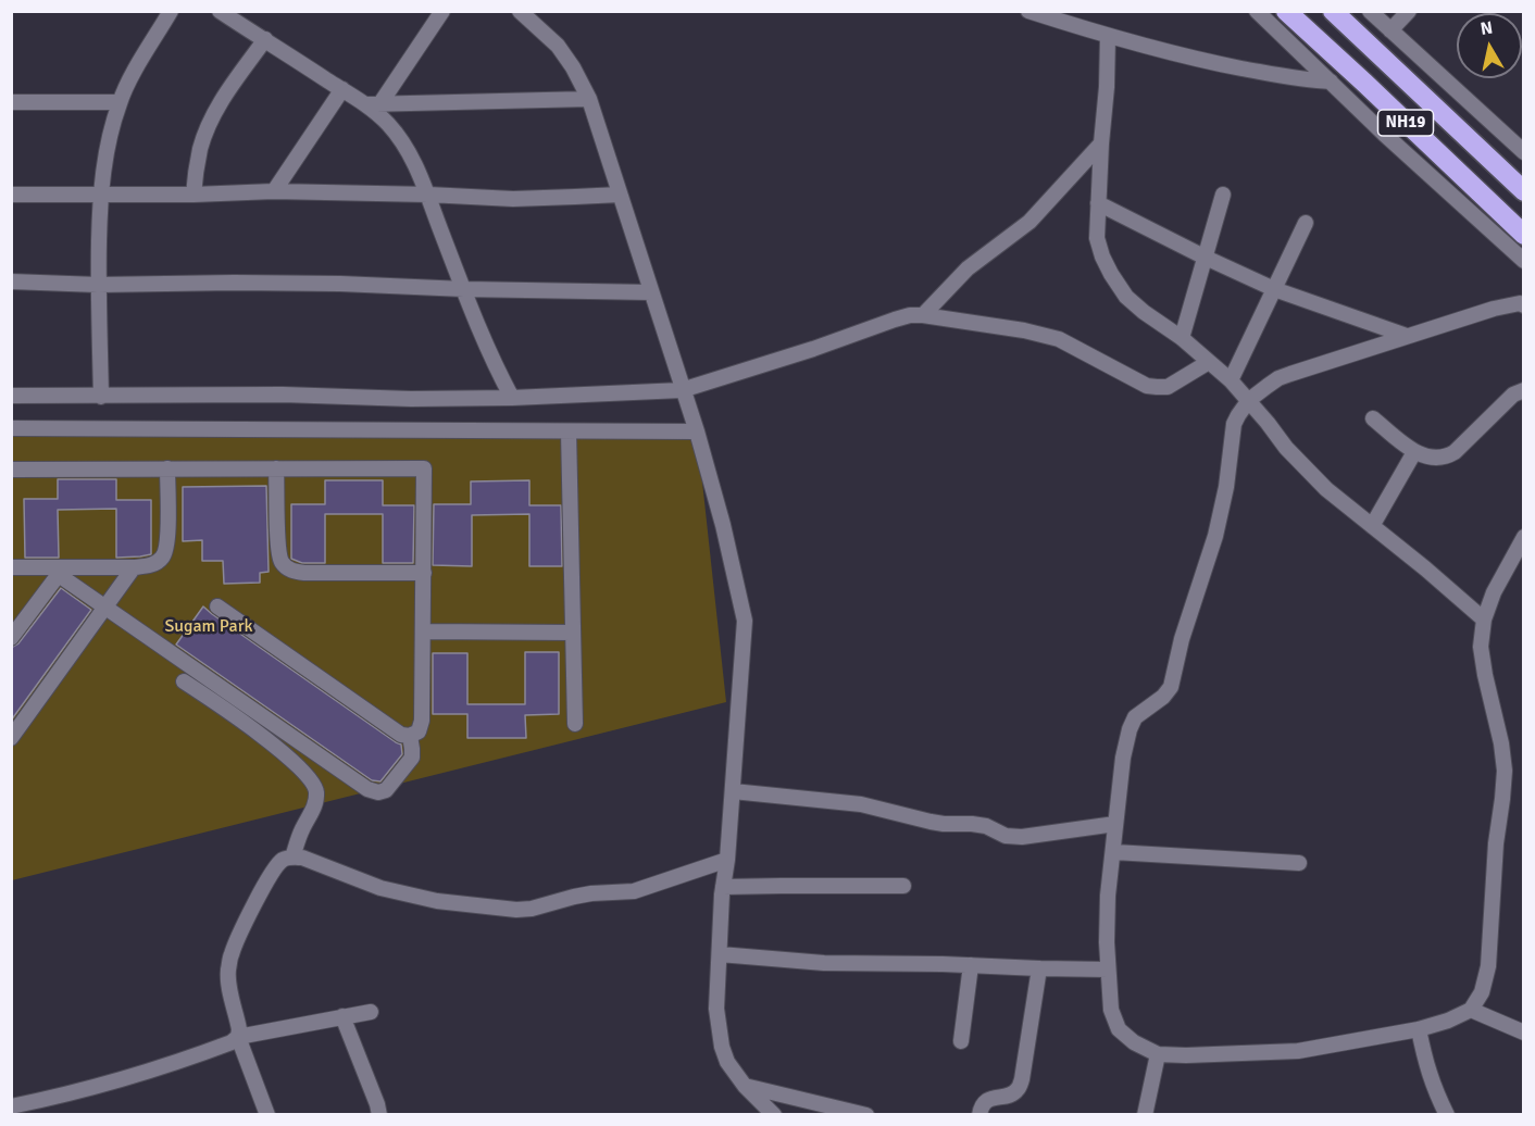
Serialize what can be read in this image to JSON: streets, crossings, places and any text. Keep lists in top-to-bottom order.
{
  "streets": {
    "highway": ["NH19"]
  },
  "parks": ["Sugam Park"],
  "north": "top"
}
